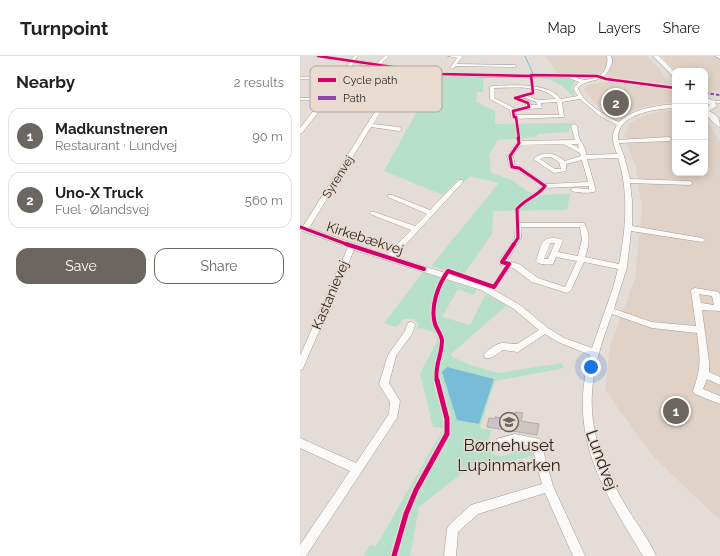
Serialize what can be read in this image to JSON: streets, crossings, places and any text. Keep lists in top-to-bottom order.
{
  "streets": {
    "street": [
      "Syrenvej",
      "Kirkebækvej",
      "Kastanievej",
      "Lundvej"
    ]
  },
  "crossings": [
    ["Syrenvej", "Kirkebækvej"],
    ["Kirkebækvej", "Kastanievej"],
    ["Kirkebækvej", "Lundvej"]
  ],
  "places": {
    "school or university": ["Børnehuset Lupinmarken"]
  },
  "legend": ["Cycle path", "Path"],
  "page": {
    "header": "Turnpoint",
    "nav": ["Map", "Layers", "Share"],
    "heading": ["Nearby", "2 results"],
    "map_buttons": ["+", "−"],
    "pins": ["2", "1"],
    "list": [
      {
        "mark": "1",
        "name": "Madkunstneren",
        "note": "Restaurant · Lundvej",
        "value": "90 m"
      },
      {
        "mark": "2",
        "name": "Uno-X Truck",
        "note": "Fuel · Ølandsvej",
        "value": "560 m"
      }
    ],
    "buttons": ["Save", "Share"]
  }
}
